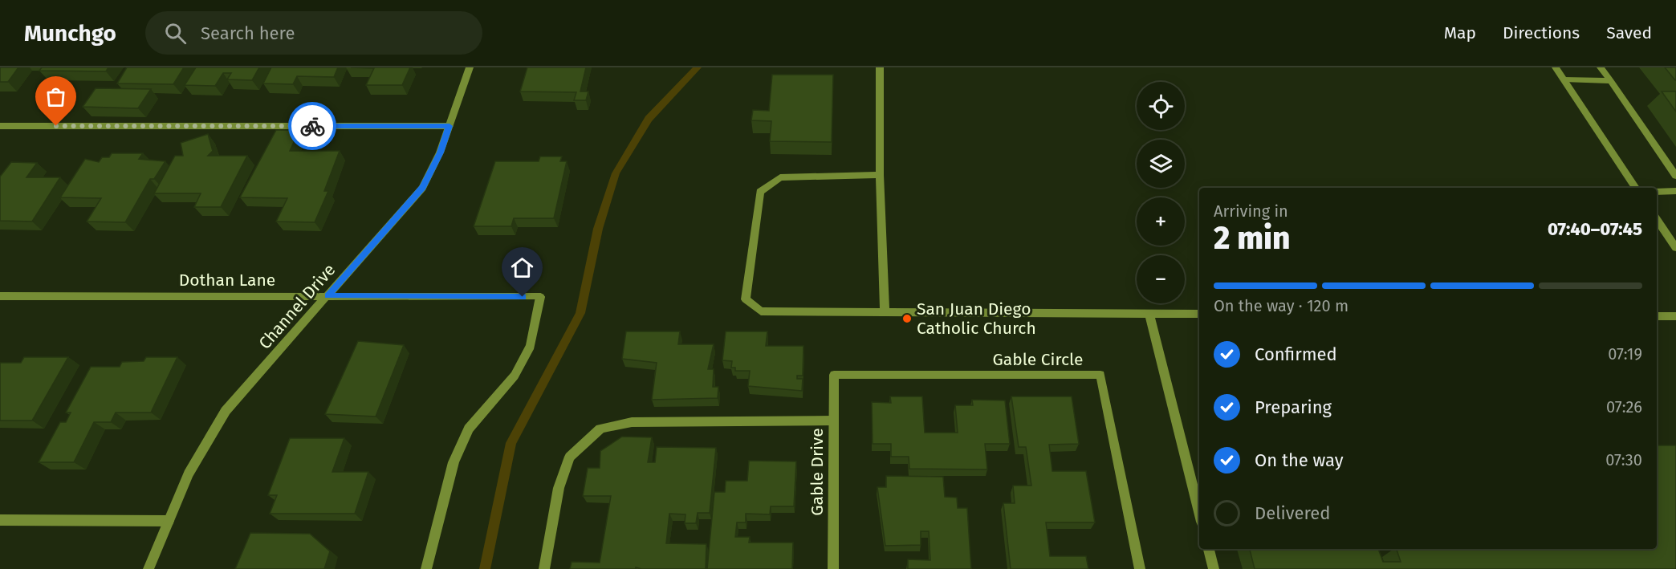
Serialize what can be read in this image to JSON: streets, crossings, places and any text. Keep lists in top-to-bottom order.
{
  "streets": {
    "street": [
      "Dothan Lane",
      "Channel Drive",
      "Gable Circle",
      "Gable Drive"
    ]
  },
  "crossings": [
    ["Dothan Lane", "Channel Drive"],
    ["Gable Circle", "Gable Drive"]
  ],
  "places": ["San Juan Diego Catholic Church"],
  "page": {
    "header": "Munchgo",
    "search": "Search here",
    "nav": ["Map", "Directions", "Saved"],
    "map_buttons": ["+", "−"],
    "heading": ["2 min", "Arriving in", "07:40–07:45"],
    "bar": "On the way · 120 m",
    "list": [
      ["Confirmed", "07:19"],
      ["Preparing", "07:26"],
      ["On the way", "07:30"],
      "Delivered"
    ]
  }
}
